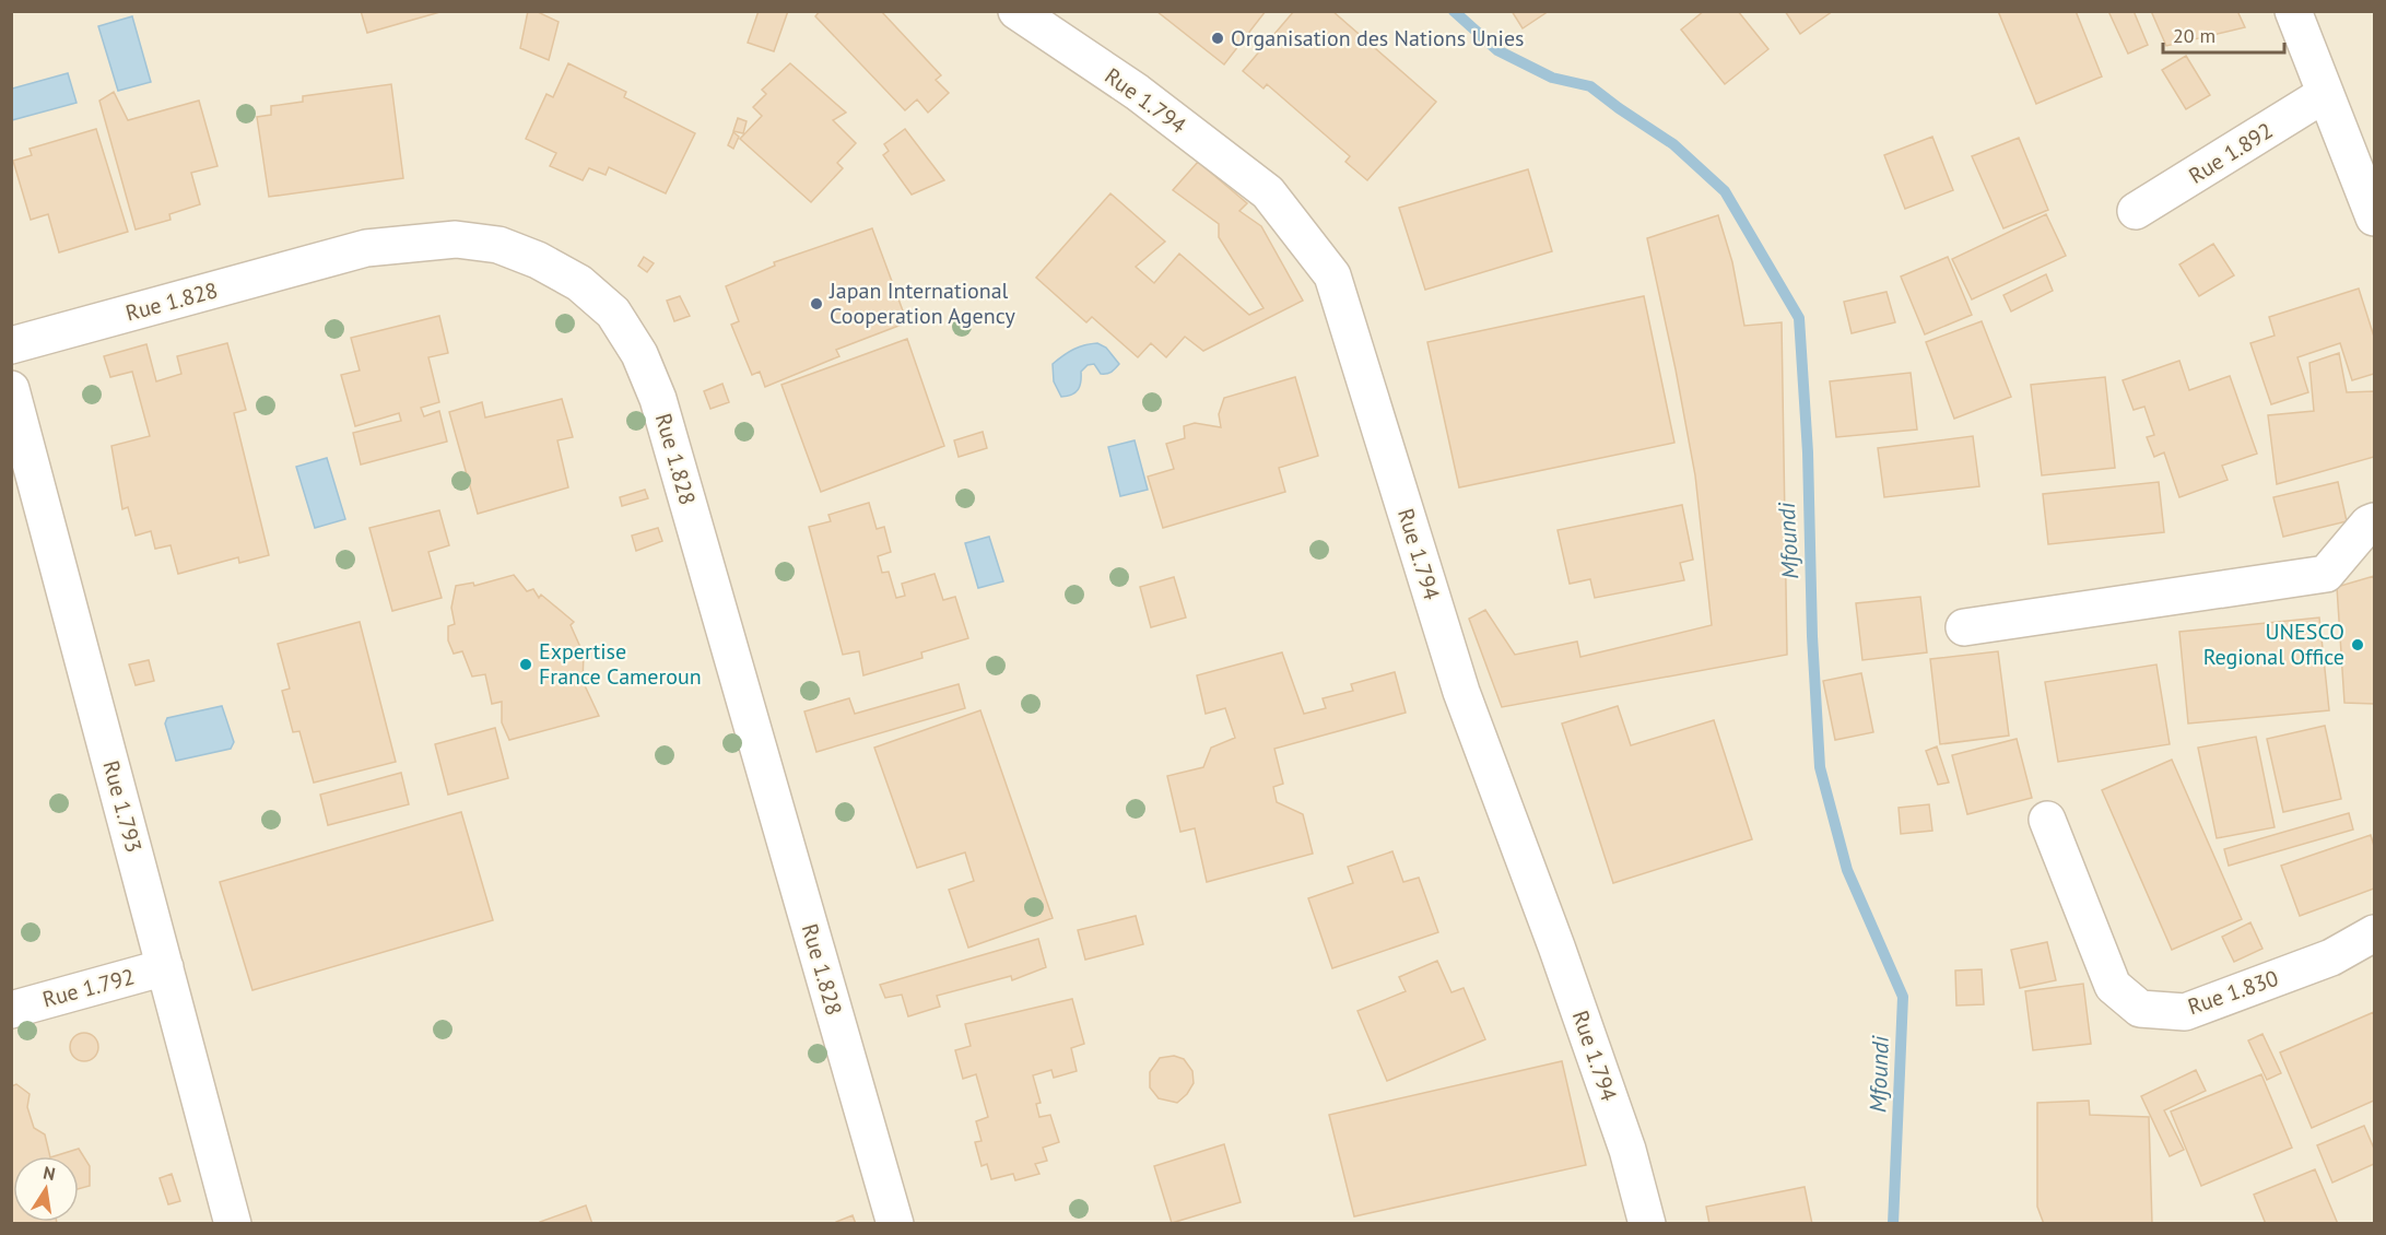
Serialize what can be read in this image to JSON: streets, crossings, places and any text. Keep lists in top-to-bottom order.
{
  "streets": {
    "street": [
      "Rue 1.794",
      "Rue 1.892",
      "Rue 1.828",
      "Rue 1.793",
      "Rue 1.792",
      "Rue 1.830"
    ]
  },
  "crossings": [
    ["Rue 1.793", "Rue 1.792"]
  ],
  "water": ["Mfoundi"],
  "places": [
    "Organisation des Nations Unies",
    "Japan International Cooperation Agency",
    "UNESCO Regional Office",
    "Expertise France Cameroun"
  ],
  "scale_bar": "20 m",
  "north": "top"
}
